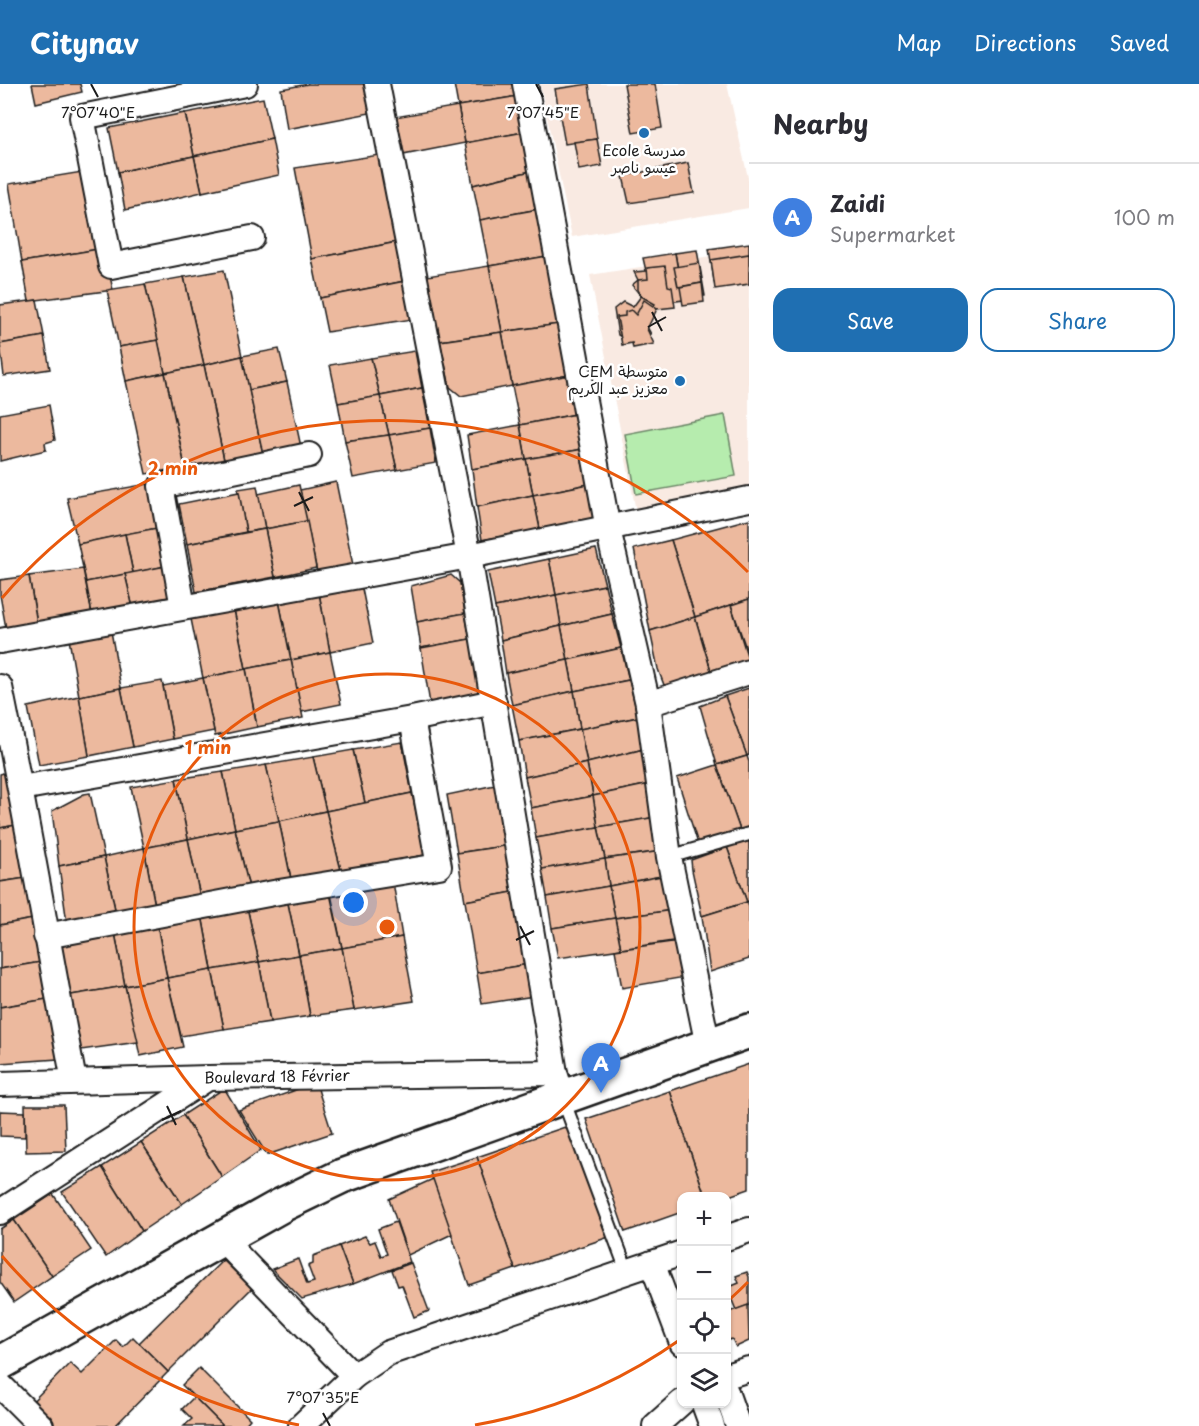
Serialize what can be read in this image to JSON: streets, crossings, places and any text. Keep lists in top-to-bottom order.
{
  "streets": {
    "street": ["Boulevard 18 Février"]
  },
  "places": ["Ecole مدرسة عيسو ناصر", "CEM متوسطة معزيز عبد الكريم"],
  "page": {
    "header": "Citynav",
    "nav": ["Map", "Directions", "Saved"],
    "heading": "Nearby",
    "list": [
      {
        "mark": "A",
        "name": "Zaidi",
        "note": "Supermarket",
        "value": "100 m"
      }
    ],
    "buttons": ["Save", "Share"],
    "pins": "A",
    "map_buttons": ["+", "−"]
  },
  "coordinates": ["7°07'40\"E", "7°07'45\"E", "7°07'35\"E"],
  "rings": ["2 min", "1 min"]
}
